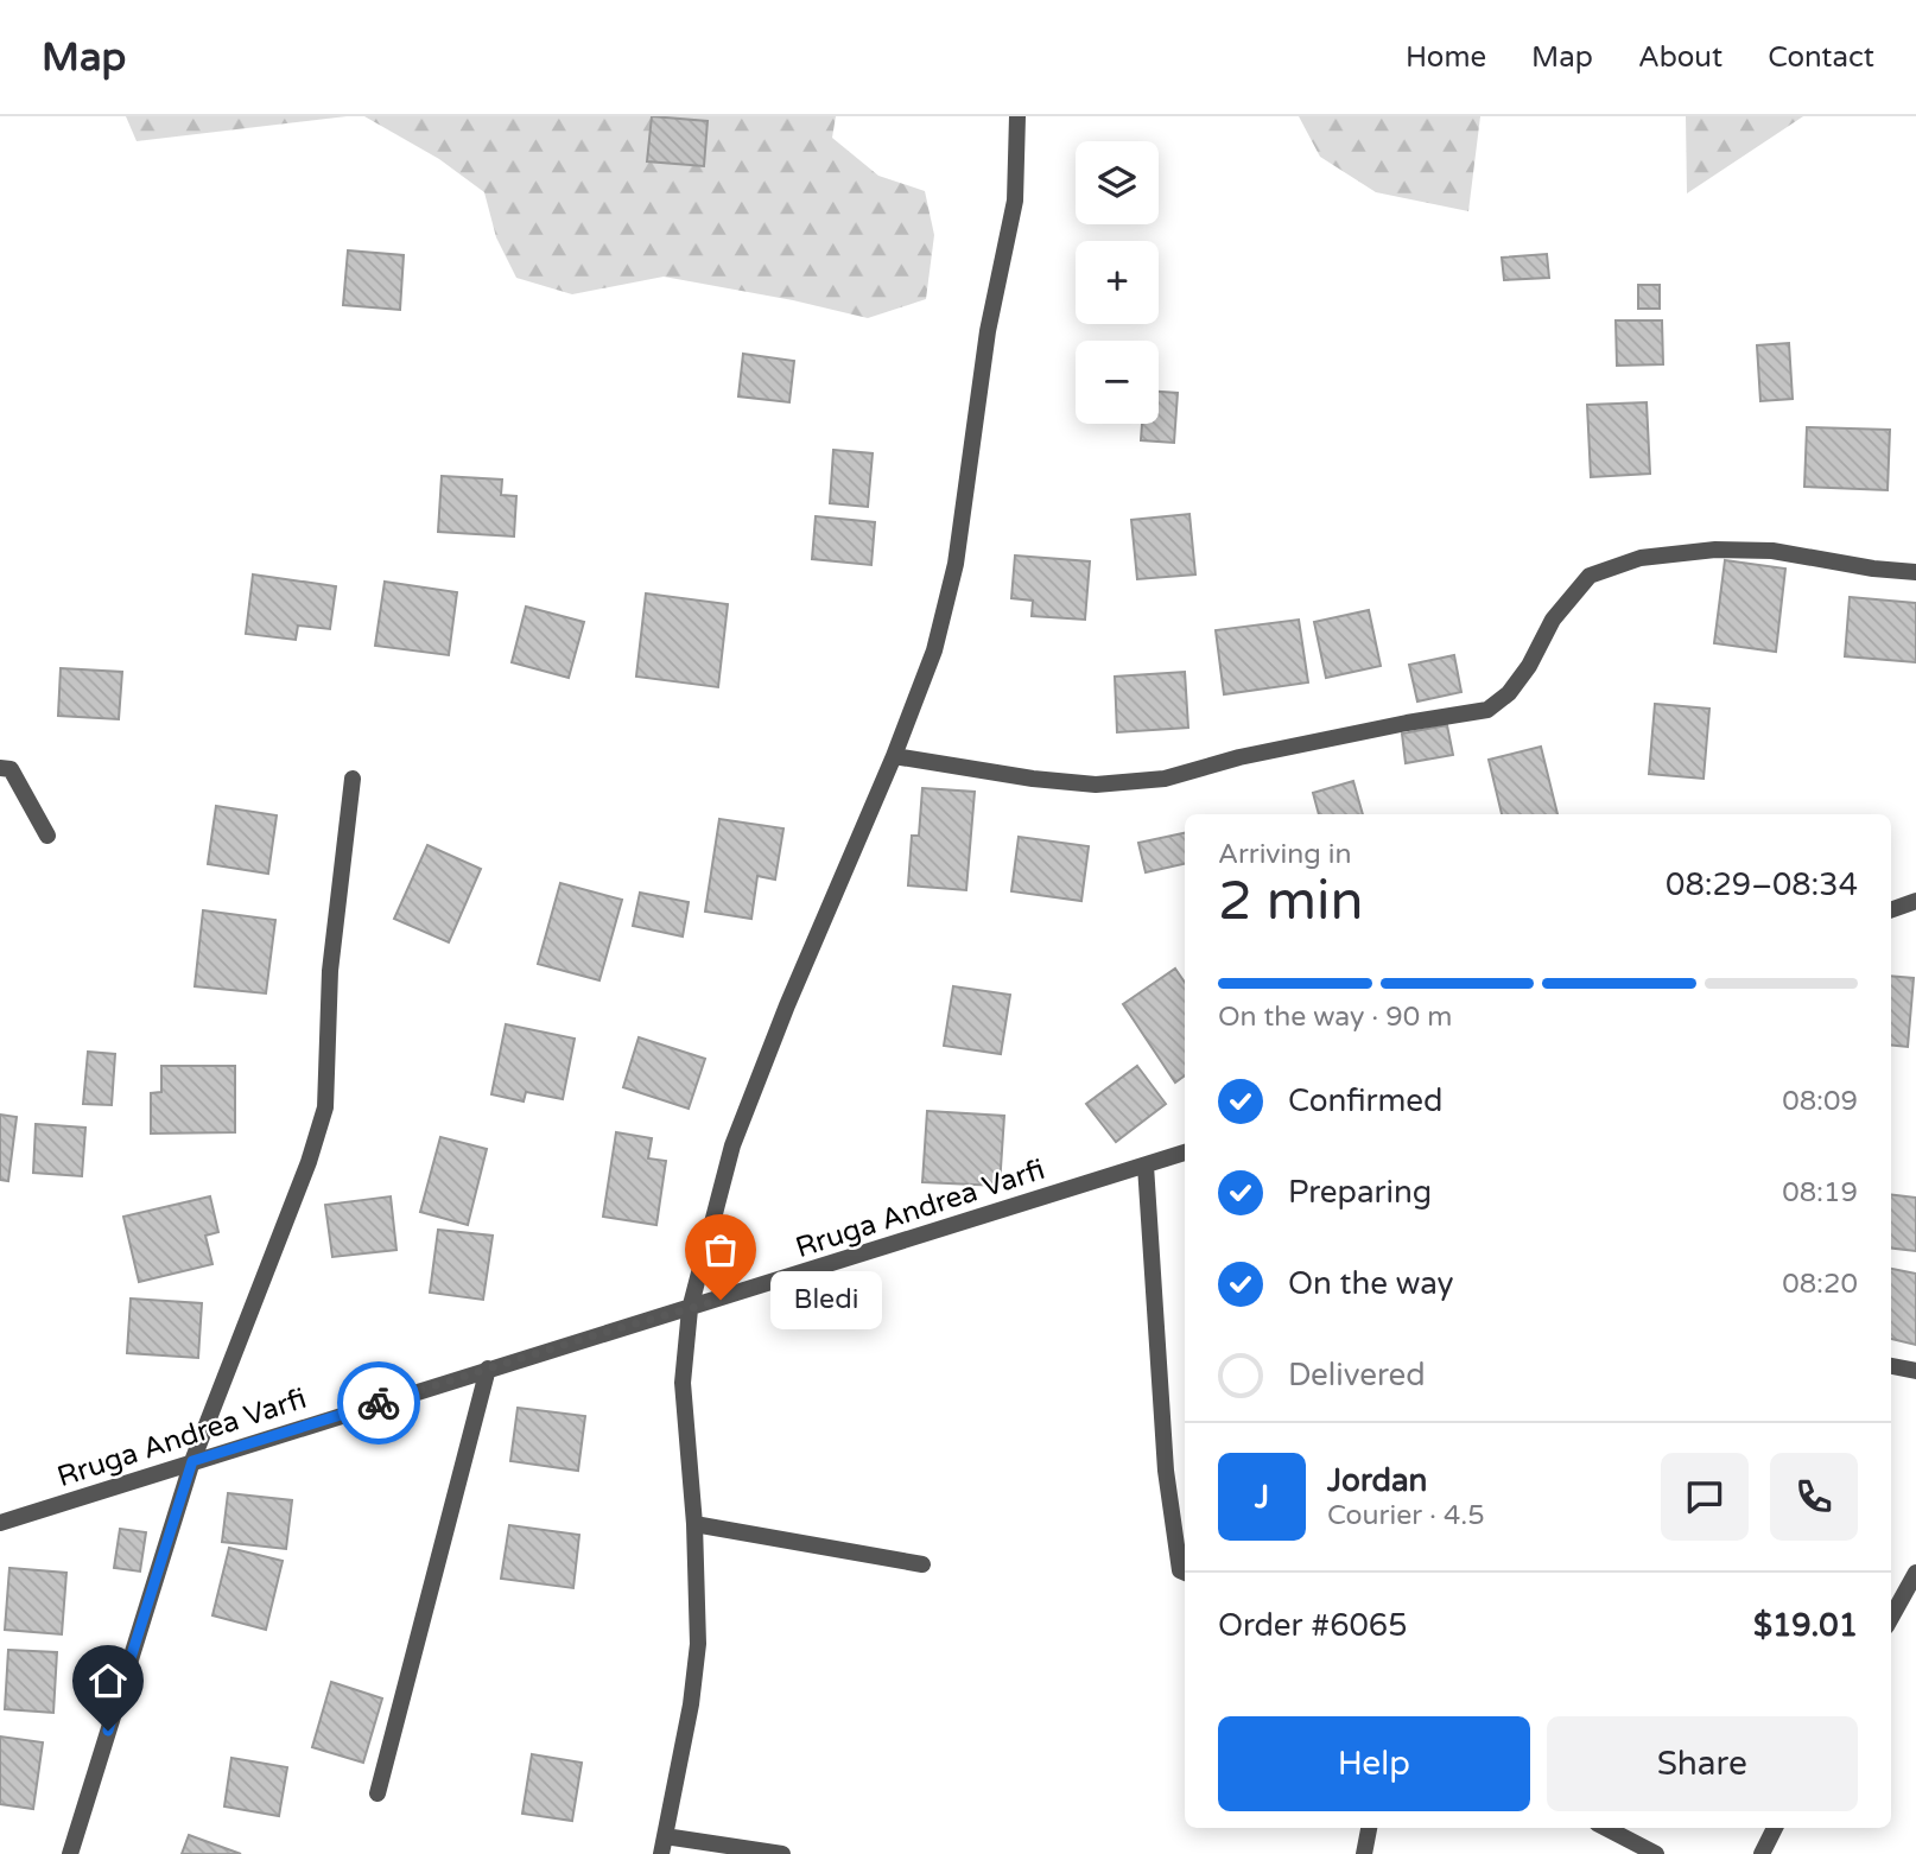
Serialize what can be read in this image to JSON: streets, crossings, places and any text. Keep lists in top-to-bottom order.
{
  "streets": {
    "street": ["Rruga Andrea Varfi"]
  },
  "places": ["Bledi"],
  "page": {
    "header": "Map",
    "nav": [
      "Home",
      "Map",
      "About",
      "Contact"
    ],
    "map_buttons": ["+", "−"],
    "heading": ["2 min", "Arriving in", "08:29–08:34"],
    "panel": [
      "Jordan",
      "Courier · 4.5",
      "Order #6065",
      "$19.01"
    ],
    "bar": "On the way · 90 m",
    "list": [
      ["Confirmed", "08:09"],
      ["Preparing", "08:19"],
      ["On the way", "08:20"],
      "Delivered"
    ],
    "bubble": "Bledi",
    "round": "J",
    "buttons": ["Help", "Share"]
  }
}
